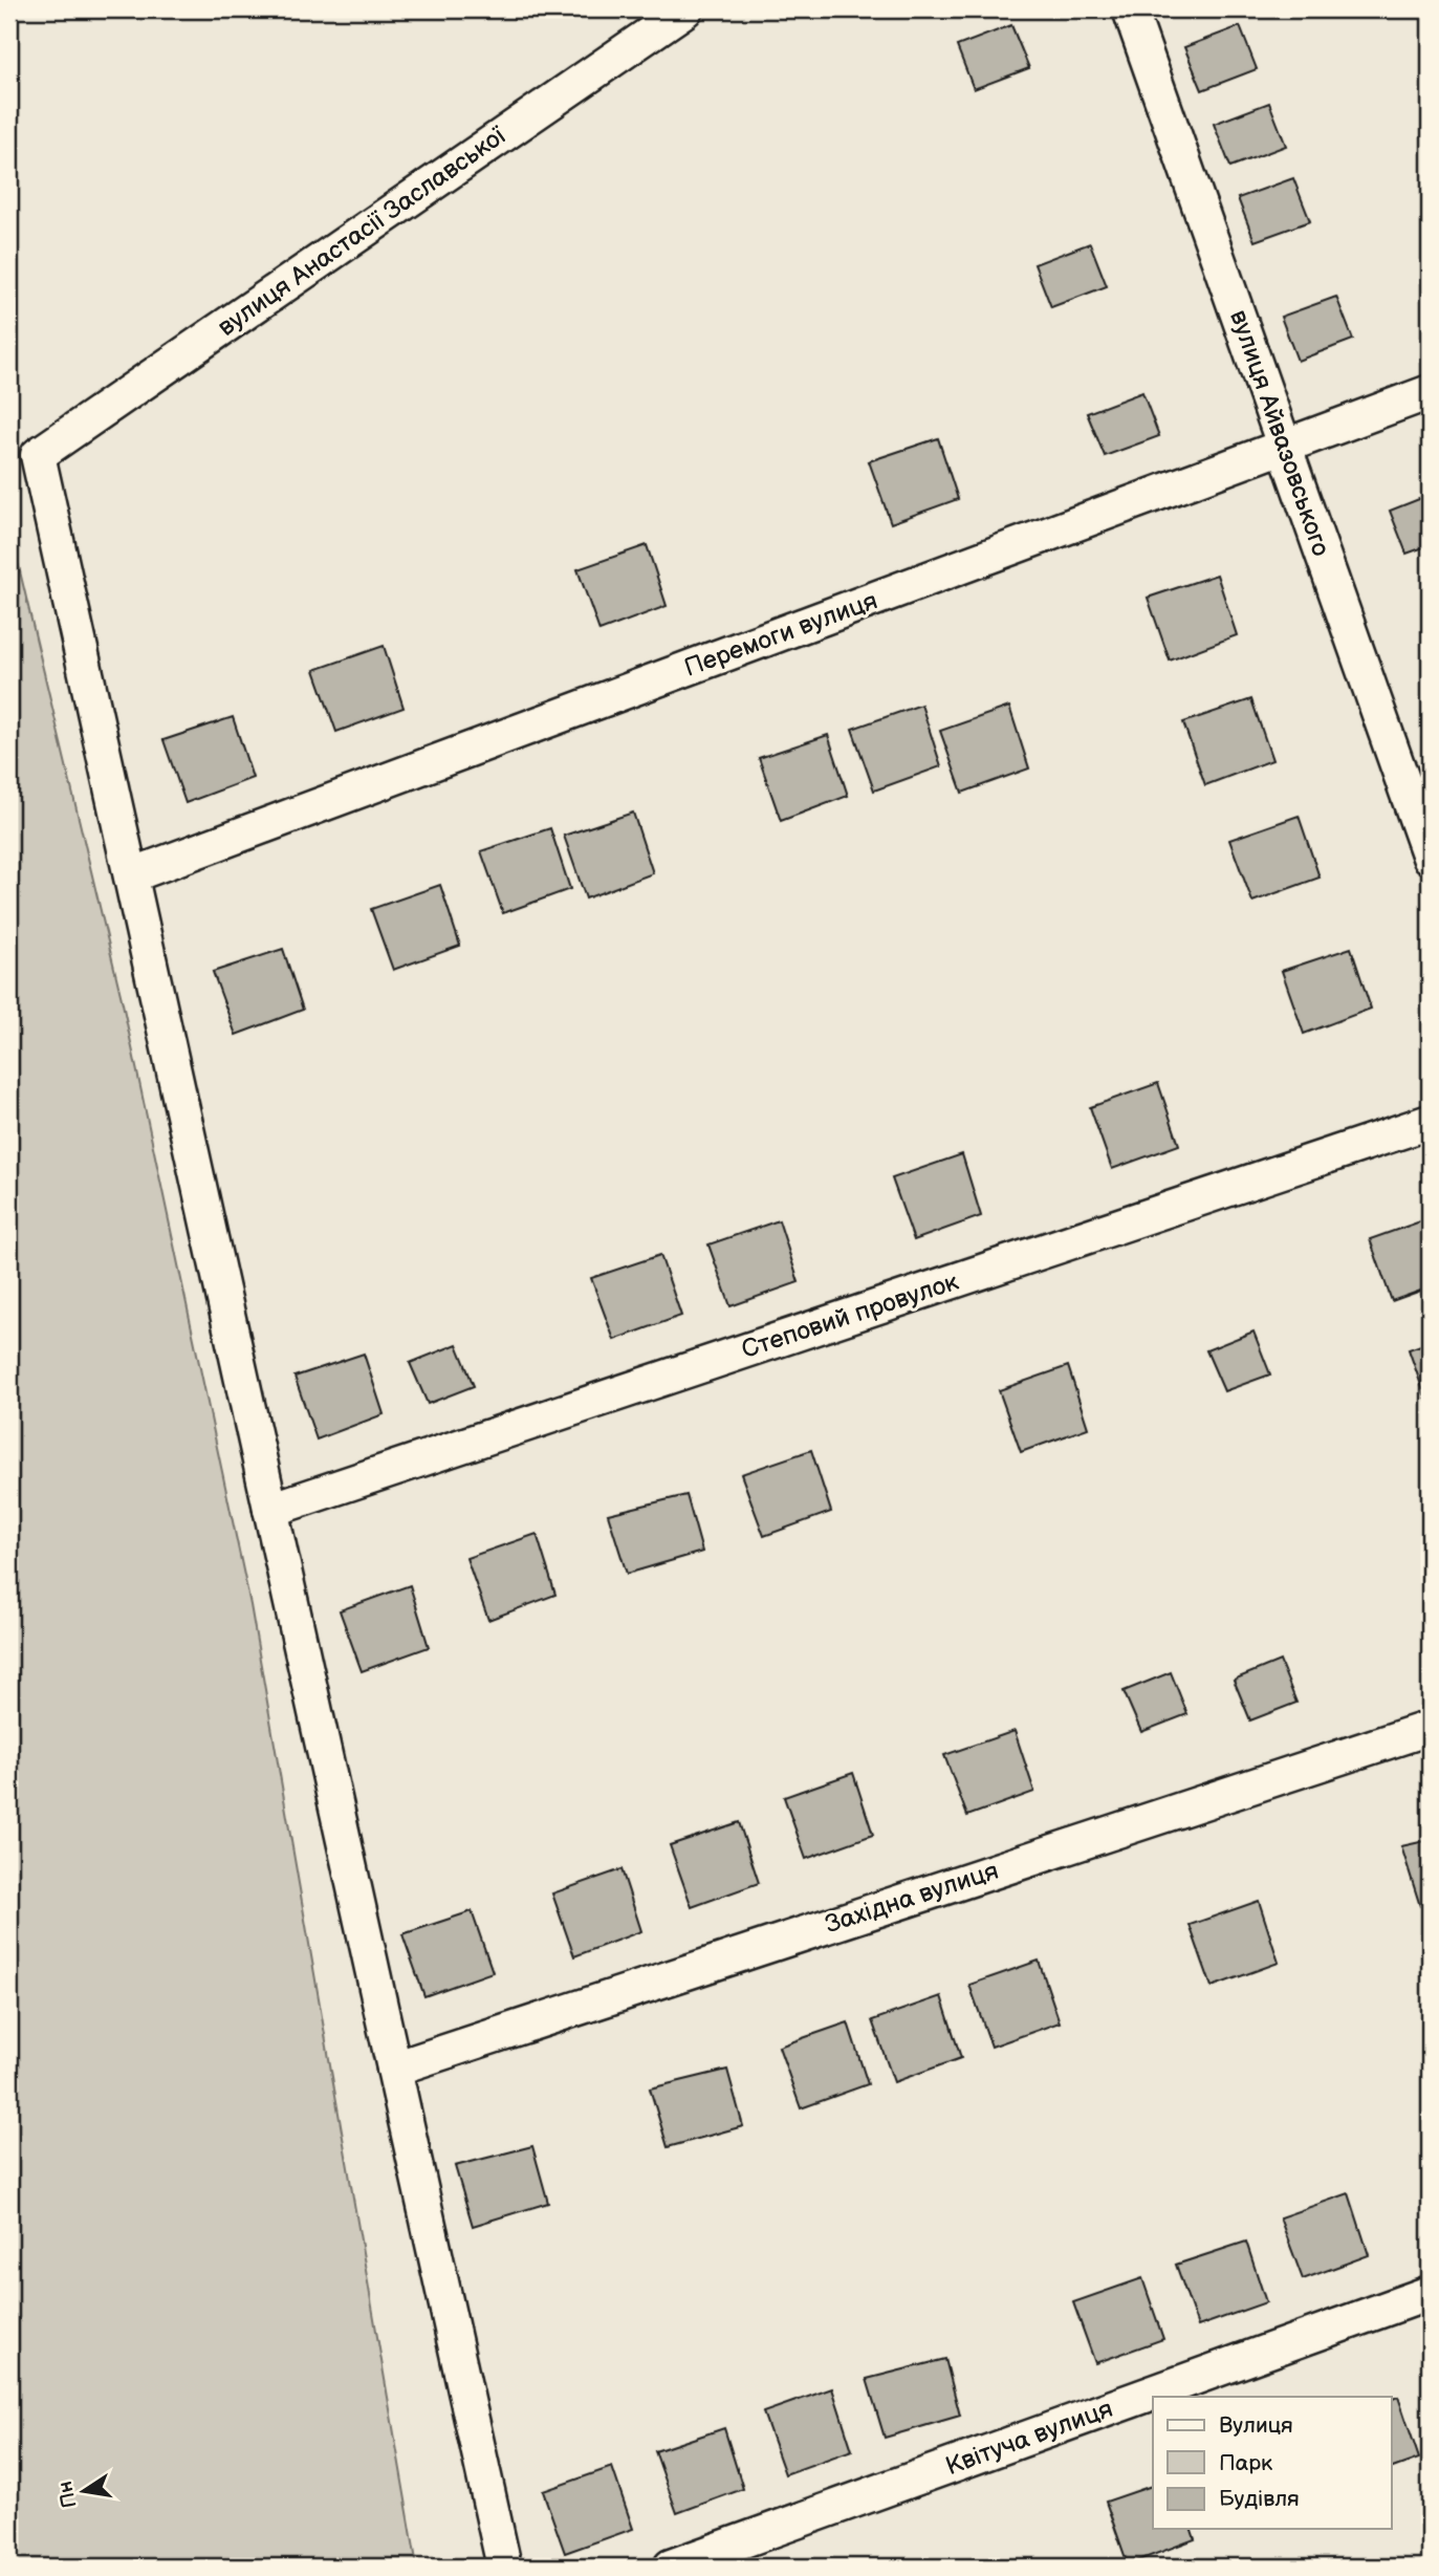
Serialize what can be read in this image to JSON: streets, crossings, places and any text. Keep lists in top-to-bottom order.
{
  "streets": {
    "street": [
      "вулиця Анастасії Заславської",
      "вулиця Айвазовського",
      "Перемоги вулиця",
      "Степовий провулок",
      "Західна вулиця",
      "Квітуча вулиця"
    ]
  },
  "crossings": [
    ["вулиця Анастасії Заславської", "Перемоги вулиця"],
    ["вулиця Айвазовського", "Перемоги вулиця"]
  ],
  "legend": ["Вулиця", "Парк", "Будівля"],
  "north": "left"
}
